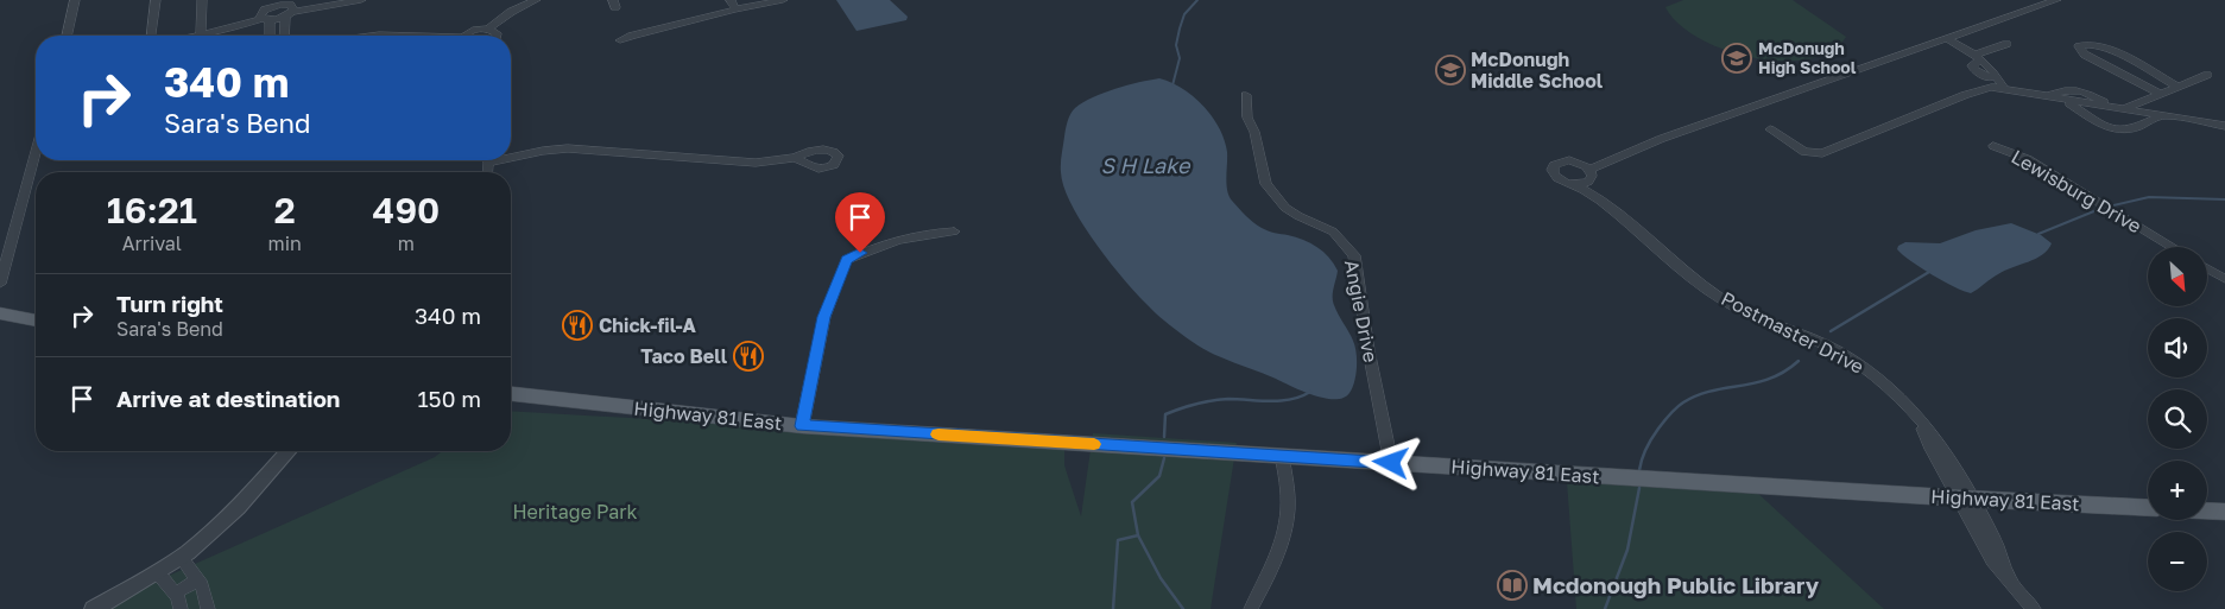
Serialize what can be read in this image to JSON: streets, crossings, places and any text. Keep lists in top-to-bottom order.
{
  "streets": {
    "main road": ["Highway 81 East"],
    "street": ["Lewisburg Drive", "Angie Drive", "Postmaster Drive"]
  },
  "crossings": [
    ["Angie Drive", "Highway 81 East"],
    ["Postmaster Drive", "Highway 81 East"]
  ],
  "water": ["S H Lake"],
  "parks": ["Heritage Park"],
  "places": {
    "school or university": ["McDonugh High School", "McDonugh Middle School"],
    "restaurant": ["Chick-fil-A", "Taco Bell"],
    "library": ["Mcdonough Public Library"]
  },
  "north": "bottom right",
  "page": {
    "turn": ["340 m", "Sara's Bend"],
    "eta": [
      "16:21",
      "Arrival",
      "2",
      "min",
      "490",
      "m"
    ],
    "map_buttons": ["+", "−"],
    "list": [
      {
        "name": "Turn right",
        "note": "Sara's Bend",
        "value": "340 m"
      },
      {
        "name": "Arrive at destination",
        "value": "150 m"
      }
    ]
  }
}
